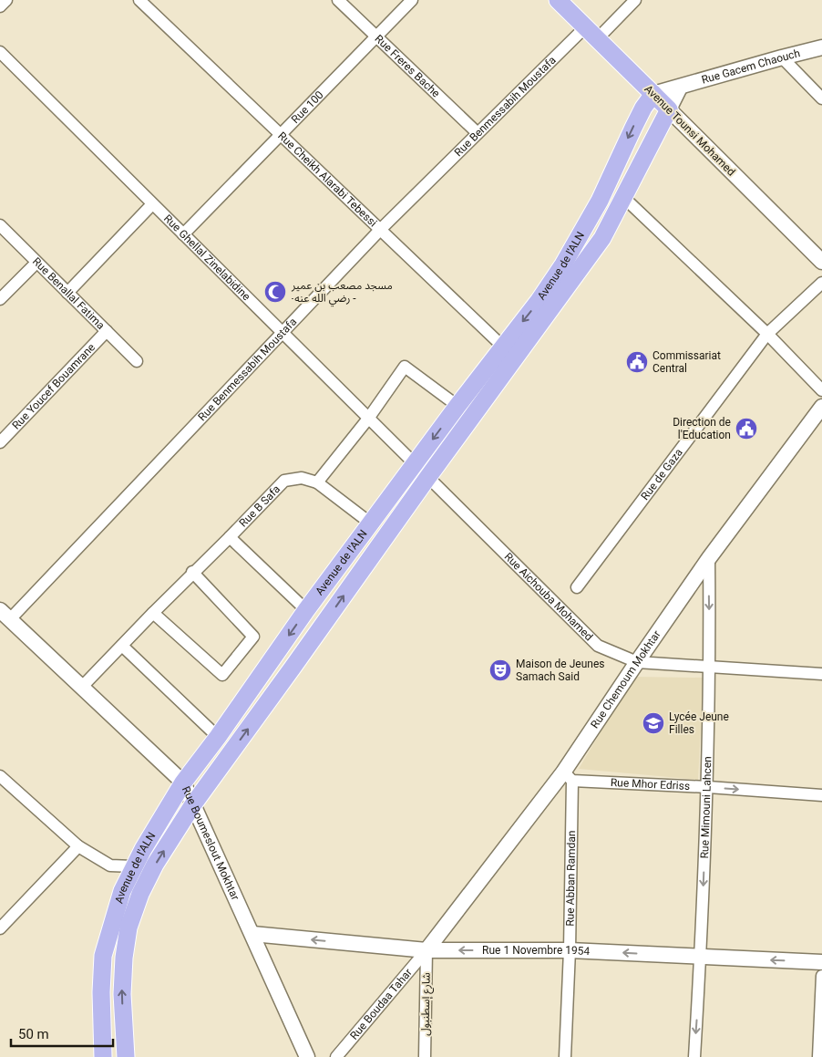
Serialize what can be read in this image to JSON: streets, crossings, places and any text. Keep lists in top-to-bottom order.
{
  "streets": {
    "main road": ["Avenue Tounsi Mohamed", "Avenue de l'ALN"],
    "street": [
      "Rue Freres Bache",
      "Rue Gacem Chaouch",
      "Rue Benmessabih Moustafa",
      "Rue 100",
      "Rue Cheikh Alarabi Tebessi",
      "Rue Ghellal Zinelabidine",
      "Rue Benallal Fatima",
      "Rue Youcef Bouamrane",
      "Rue de Gaza",
      "Rue B Safa",
      "Rue Aichouba Mohamed",
      "Rue Chemoum Mokhtar",
      "Rue Mhor Edriss",
      "Rue Mimouni Lahcen",
      "Rue Boumeslout Mokhtar",
      "Rue Abban Ramdan",
      "Rue 1 Novembre 1954",
      "Rue Boudaa Tahar",
      "شارع إسطنبول"
    ]
  },
  "crossings": [
    ["Rue Freres Bache", "Rue Benmessabih Moustafa"],
    ["Rue Freres Bache", "Rue 100"],
    ["Rue Gacem Chaouch", "Avenue Tounsi Mohamed"],
    ["Rue Gacem Chaouch", "Avenue de l'ALN"],
    ["Rue Benmessabih Moustafa", "Avenue Tounsi Mohamed"],
    ["Rue Benmessabih Moustafa", "Rue Cheikh Alarabi Tebessi"],
    ["Rue Benmessabih Moustafa", "Rue Ghellal Zinelabidine"],
    ["Rue Benmessabih Moustafa", "Rue Boumeslout Mokhtar"],
    ["Rue 100", "Rue Cheikh Alarabi Tebessi"],
    ["Rue 100", "Rue Ghellal Zinelabidine"],
    ["Avenue Tounsi Mohamed", "Avenue de l'ALN"],
    ["Rue Cheikh Alarabi Tebessi", "Avenue de l'ALN"],
    ["Rue Ghellal Zinelabidine", "Avenue de l'ALN"],
    ["Rue Ghellal Zinelabidine", "Rue Aichouba Mohamed"],
    ["Avenue de l'ALN", "Rue Aichouba Mohamed"],
    ["Avenue de l'ALN", "Rue Boumeslout Mokhtar"],
    ["Rue Benallal Fatima", "Rue Youcef Bouamrane"],
    ["Rue B Safa", "Rue Boumeslout Mokhtar"],
    ["Rue Aichouba Mohamed", "Rue Chemoum Mokhtar"],
    ["Rue Aichouba Mohamed", "Rue Mimouni Lahcen"],
    ["Rue Chemoum Mokhtar", "Rue Mhor Edriss"],
    ["Rue Chemoum Mokhtar", "Rue Mimouni Lahcen"],
    ["Rue Chemoum Mokhtar", "Rue Abban Ramdan"],
    ["Rue Chemoum Mokhtar", "Rue 1 Novembre 1954"],
    ["Rue Chemoum Mokhtar", "Rue Boudaa Tahar"],
    ["Rue Chemoum Mokhtar", "شارع إسطنبول"],
    ["Rue Mhor Edriss", "Rue Mimouni Lahcen"],
    ["Rue Mhor Edriss", "Rue Abban Ramdan"],
    ["Rue Mimouni Lahcen", "Rue 1 Novembre 1954"],
    ["Rue Boumeslout Mokhtar", "Rue 1 Novembre 1954"],
    ["Rue Abban Ramdan", "Rue 1 Novembre 1954"],
    ["Rue 1 Novembre 1954", "Rue Boudaa Tahar"],
    ["Rue 1 Novembre 1954", "شارع إسطنبول"],
    ["Rue Boudaa Tahar", "شارع إسطنبول"]
  ],
  "one_way": ["Rue Mhor Edriss", "Rue Mimouni Lahcen", "Rue 1 Novembre 1954"],
  "places": {
    "mosque": ["مسجد مصعب بن عمير -رضي الله عنه -"],
    "public building": ["Commissariat Central", "Direction de l'Education"],
    "theatre": ["Maison de Jeunes Samach Said"],
    "school or university": ["Lycée Jeune Filles"]
  },
  "scale_bar": "50 m"
}
